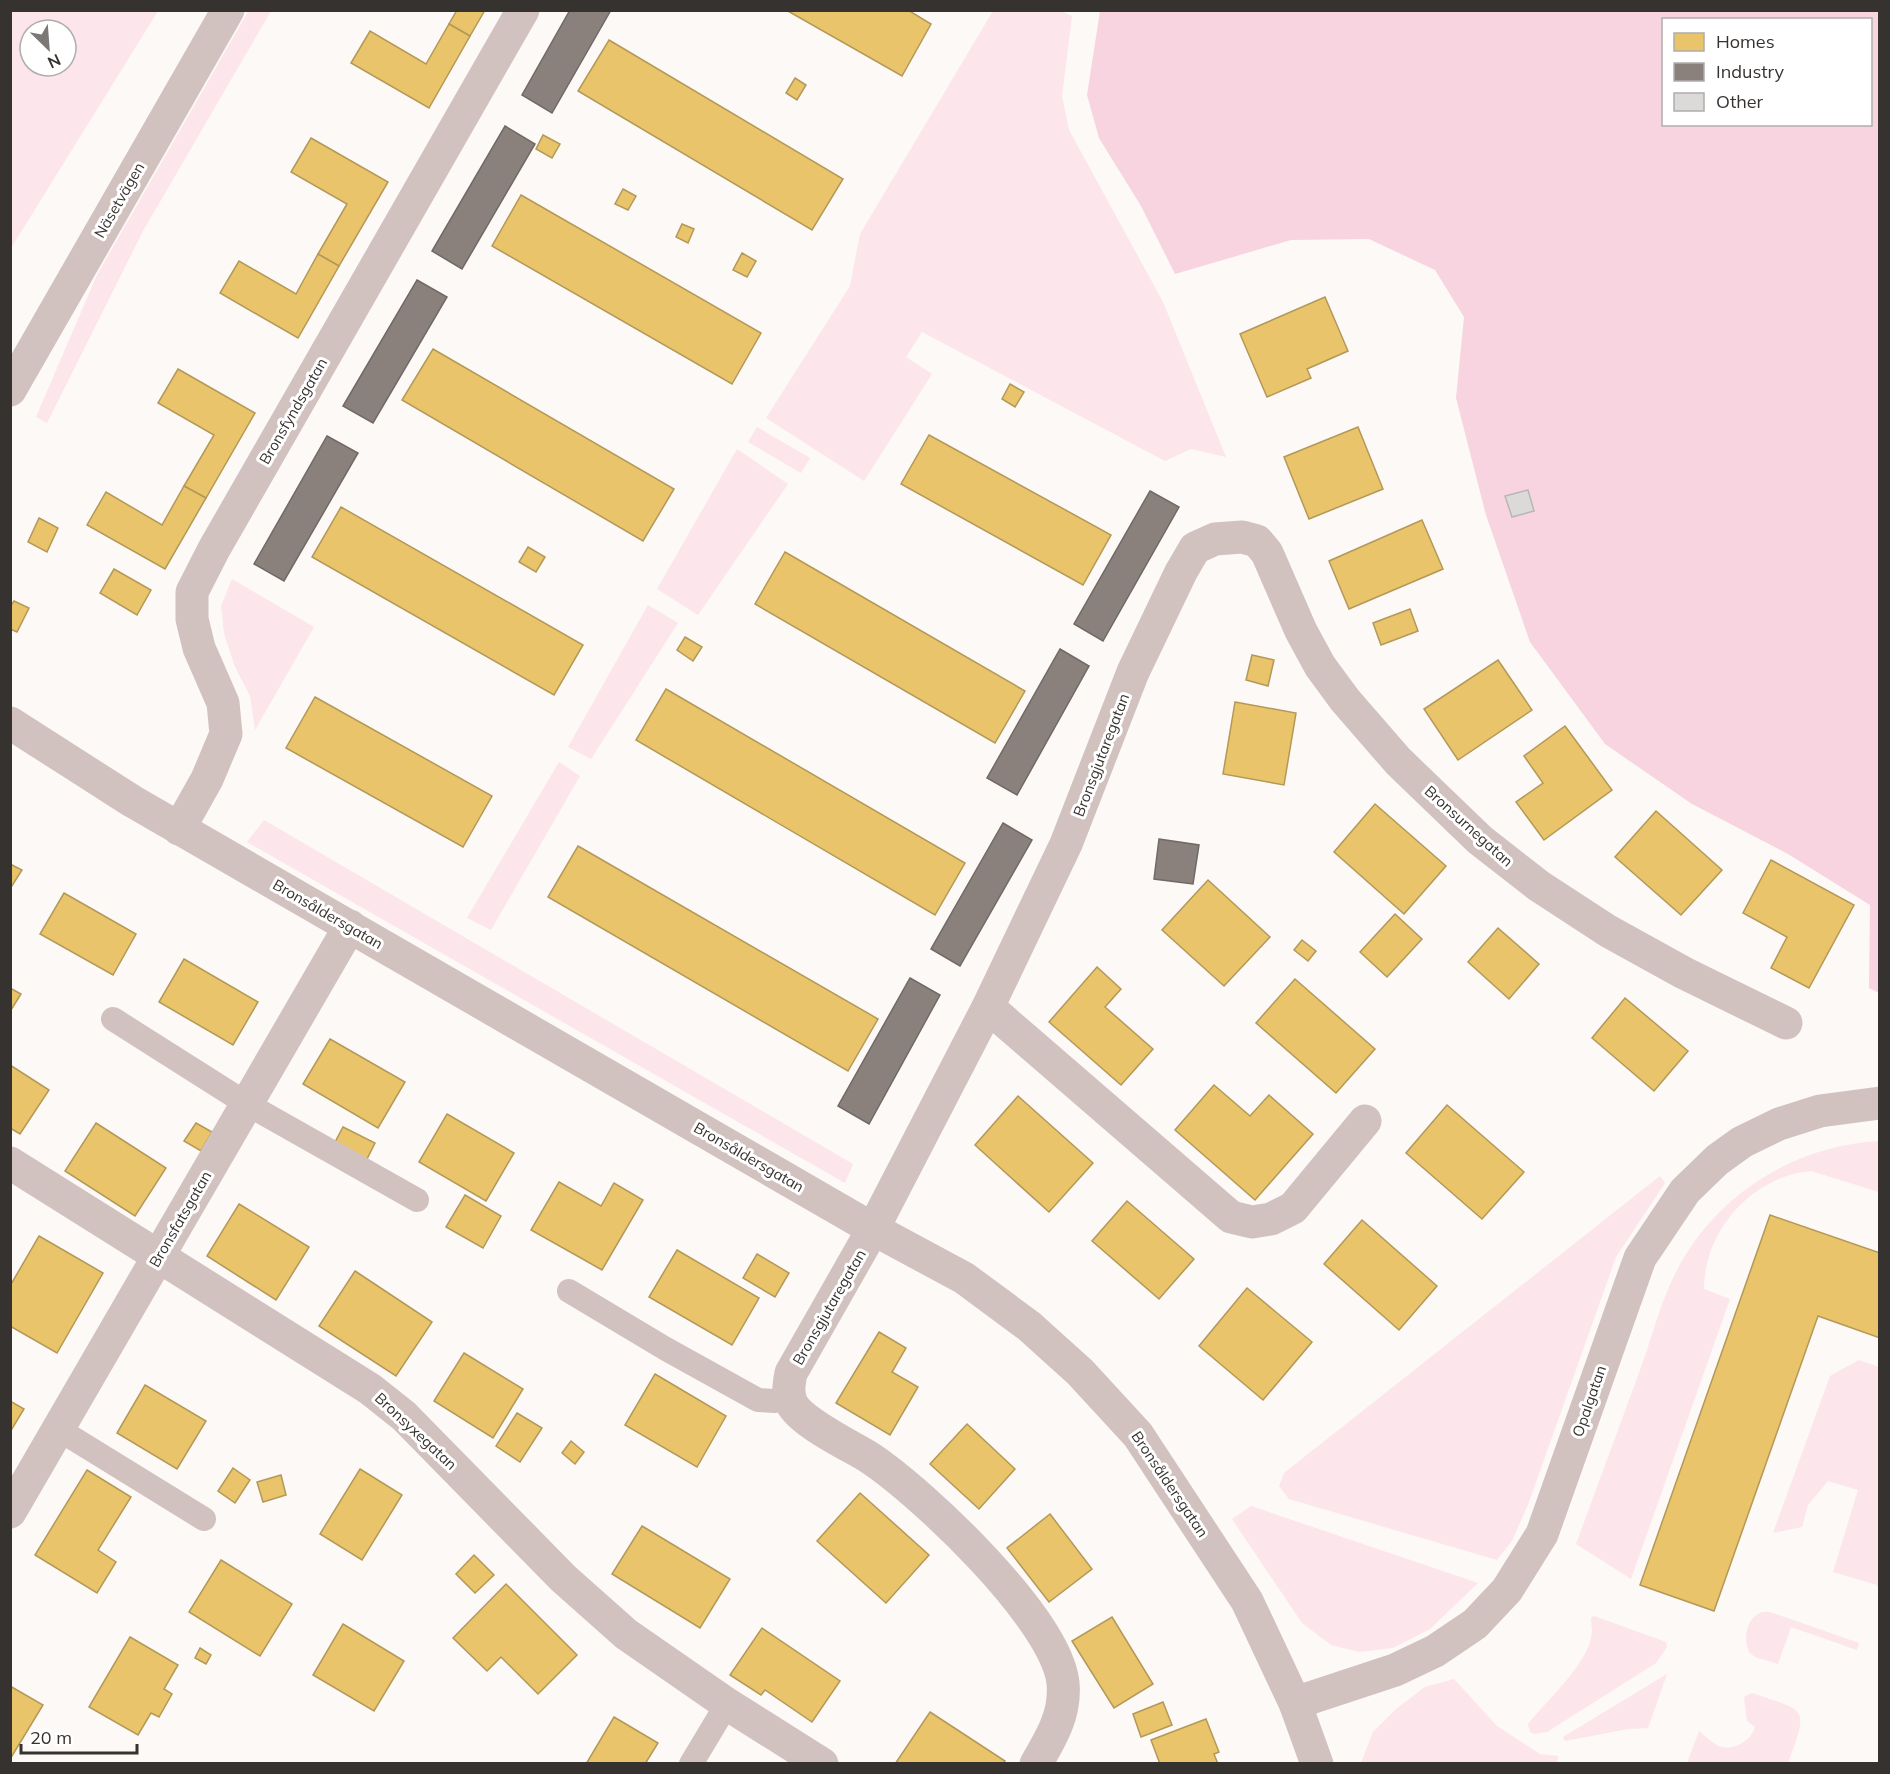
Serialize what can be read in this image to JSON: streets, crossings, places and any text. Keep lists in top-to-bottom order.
{
  "streets": {
    "street": [
      "Näsetvägen",
      "Bronsfyndsgatan",
      "Bronsgjutaregatan",
      "Bronsurnegatan",
      "Bronsåldersgatan",
      "Bronsfatsgatan",
      "Opalgatan",
      "Bronsyxegatan"
    ]
  },
  "crossings": [
    ["Bronsfyndsgatan", "Bronsåldersgatan"],
    ["Bronsgjutaregatan", "Bronsurnegatan"],
    ["Bronsgjutaregatan", "Bronsåldersgatan"],
    ["Bronsåldersgatan", "Bronsfatsgatan"],
    ["Bronsåldersgatan", "Opalgatan"],
    ["Bronsfatsgatan", "Bronsyxegatan"]
  ],
  "legend": ["Homes", "Industry", "Other"],
  "scale_bar": "20 m",
  "north": "bottom right"
}
